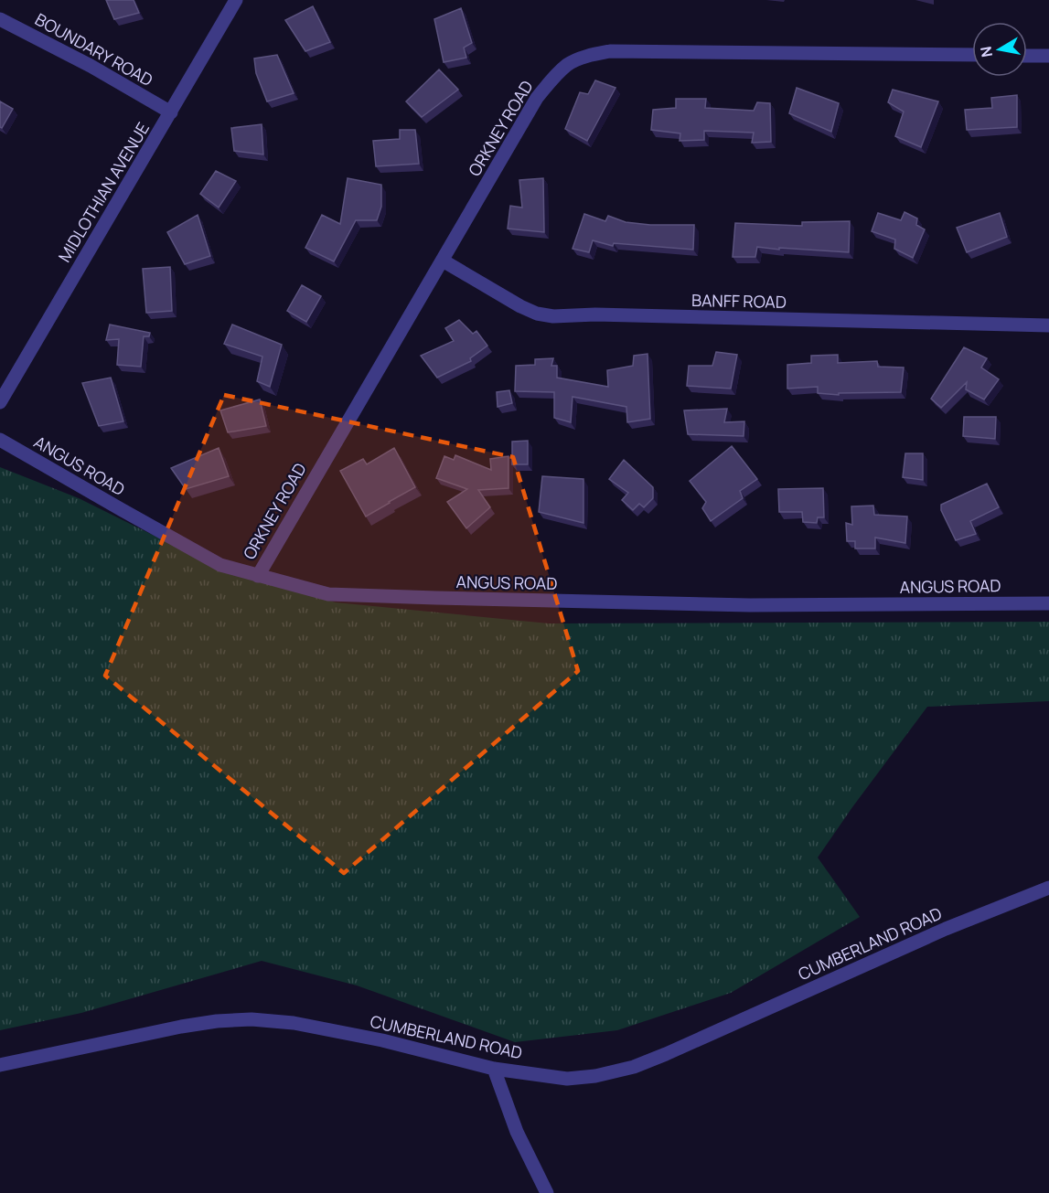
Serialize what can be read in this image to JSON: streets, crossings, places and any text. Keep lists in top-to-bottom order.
{
  "streets": {
    "street": [
      "BOUNDARY ROAD",
      "ORKNEY ROAD",
      "MIDLOTHIAN AVENUE",
      "BANFF ROAD",
      "ANGUS ROAD",
      "CUMBERLAND ROAD"
    ]
  },
  "crossings": [
    ["BOUNDARY ROAD", "MIDLOTHIAN AVENUE"],
    ["ORKNEY ROAD", "BANFF ROAD"],
    ["ORKNEY ROAD", "ANGUS ROAD"]
  ],
  "north": "left"
}
